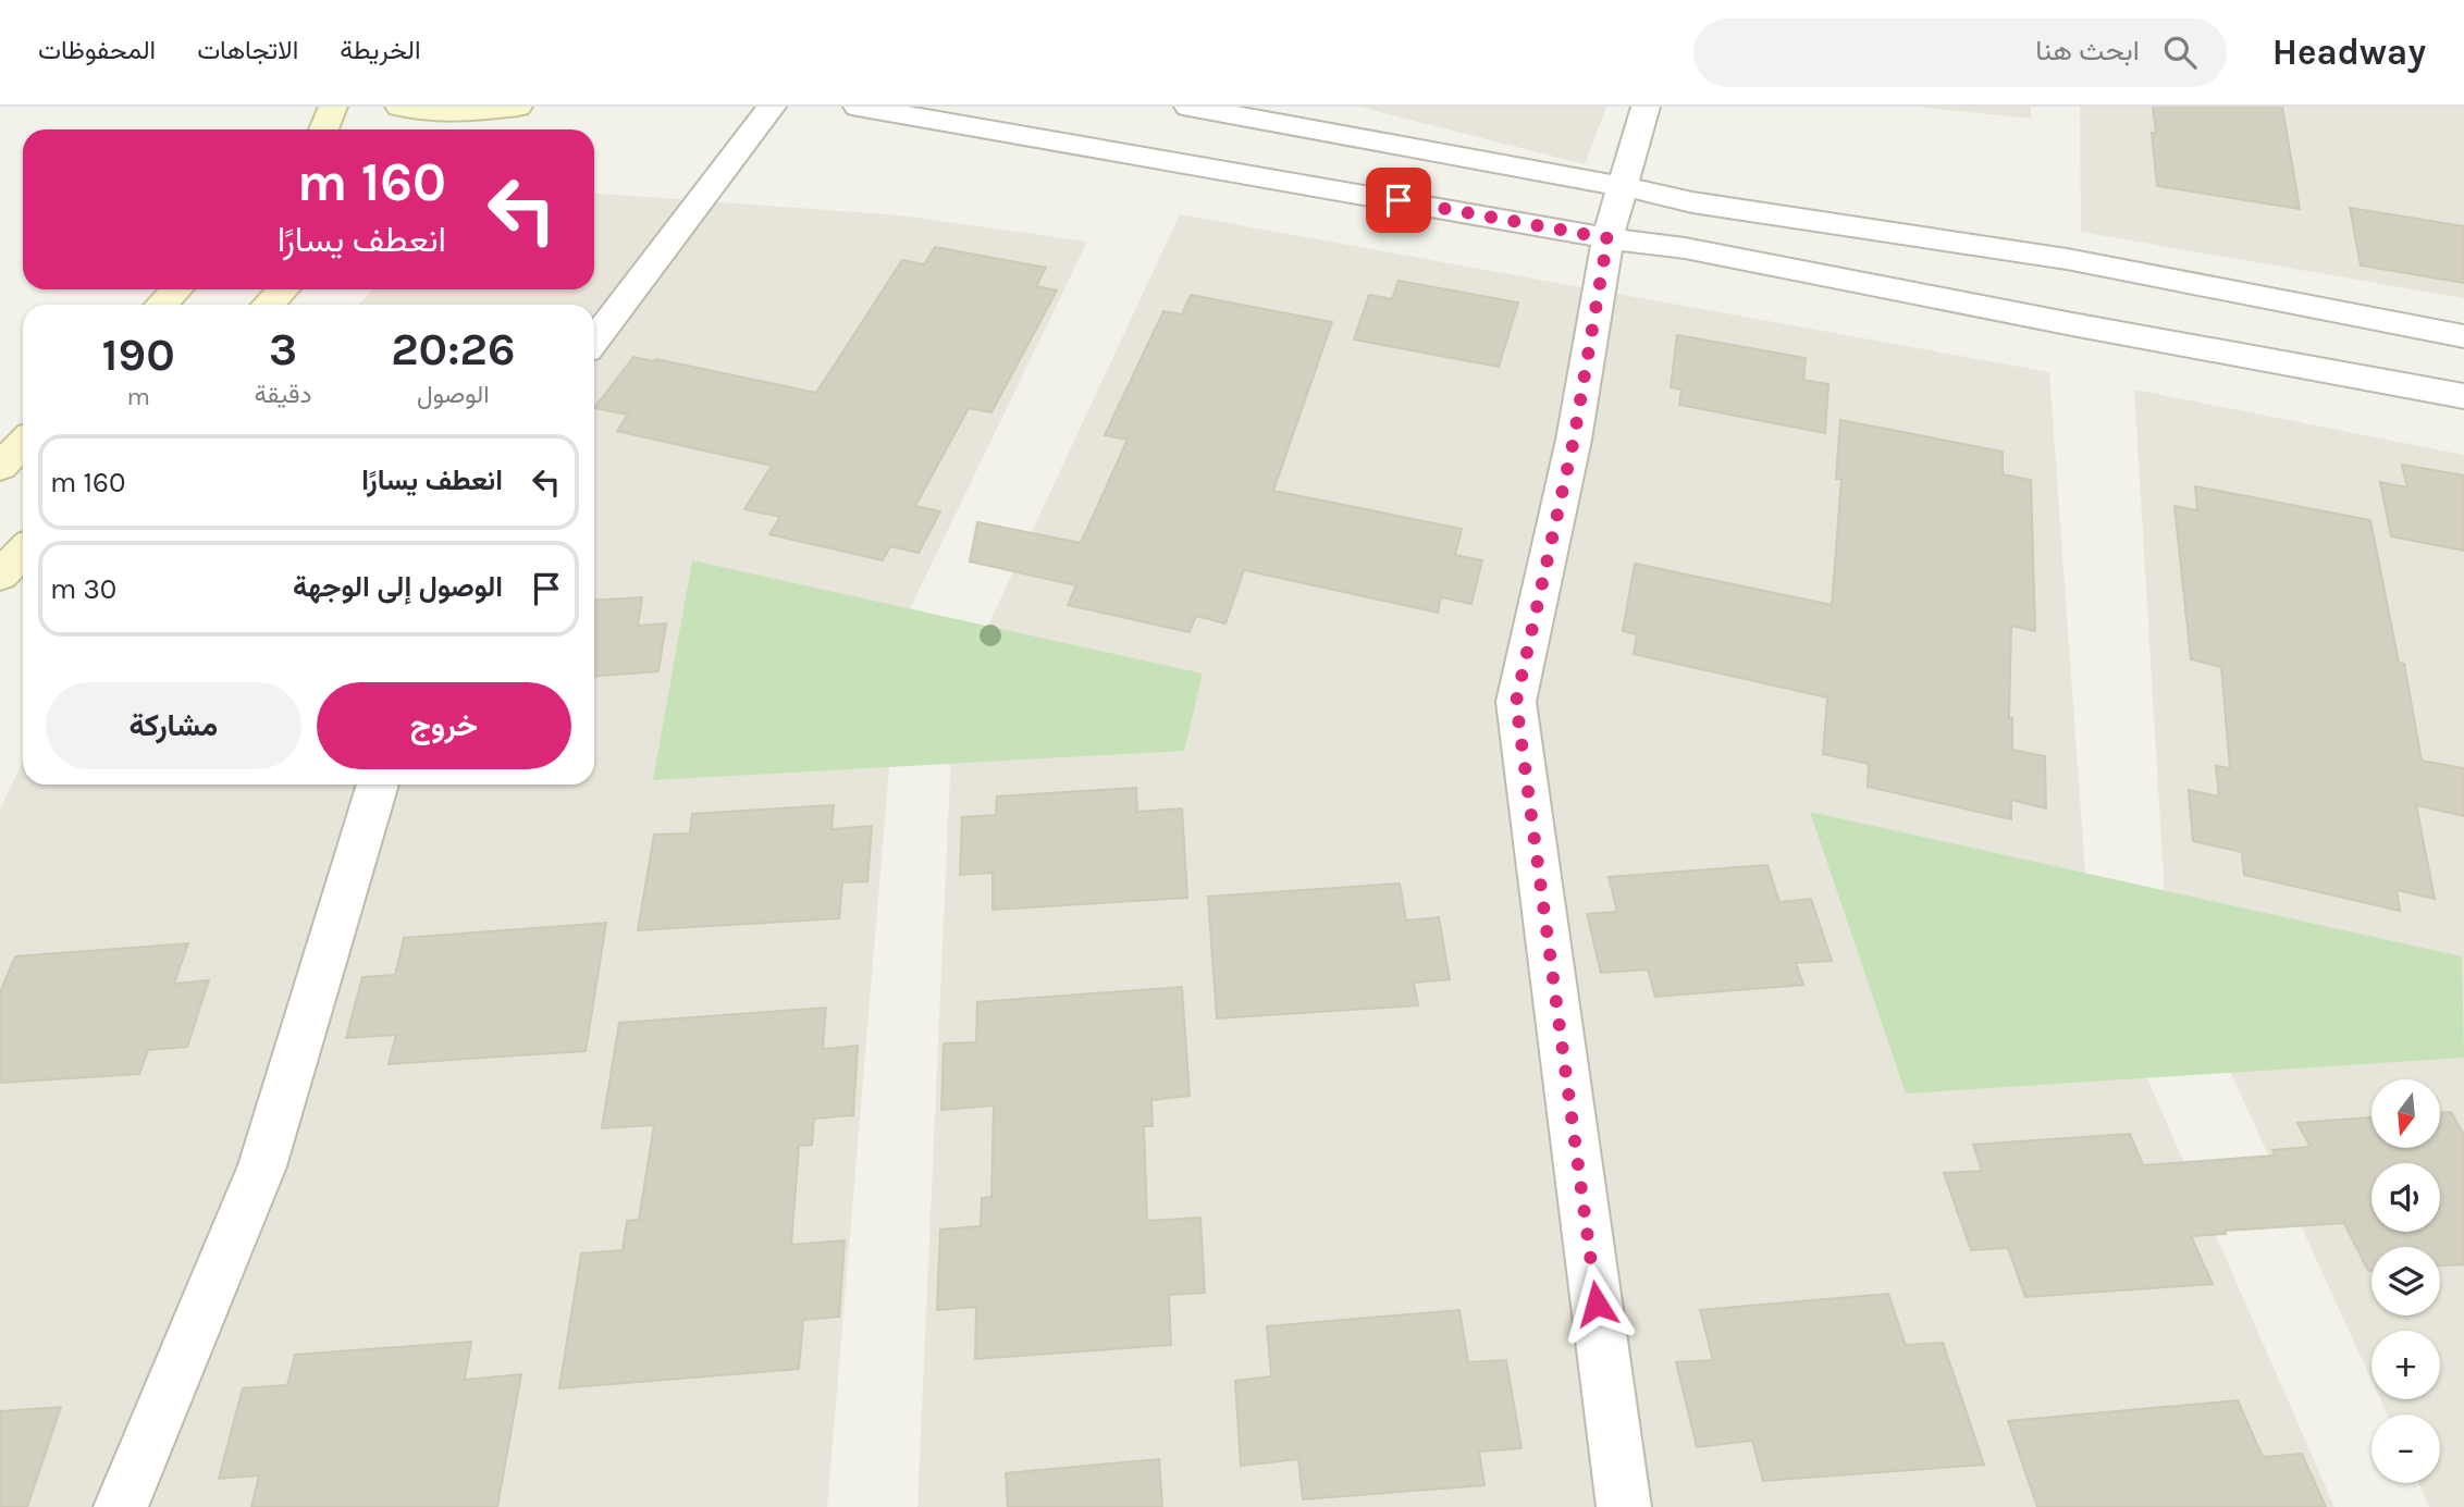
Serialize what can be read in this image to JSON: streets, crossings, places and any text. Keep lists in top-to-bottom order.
{
  "north": "bottom",
  "page": {
    "header": "Headway",
    "search": "ابحث هنا",
    "nav": ["الخريطة", "الاتجاهات", "المحفوظات"],
    "turn": ["160 m", "انعطف يسارًا"],
    "eta": [
      "20:26",
      "الوصول",
      "3",
      "دقيقة",
      "190",
      "m"
    ],
    "list": [
      {
        "name": "انعطف يسارًا",
        "value": "160 m"
      },
      {
        "name": "الوصول إلى الوجهة",
        "value": "30 m"
      }
    ],
    "buttons": ["خروج", "مشاركة"],
    "map_buttons": ["+", "−"]
  }
}
